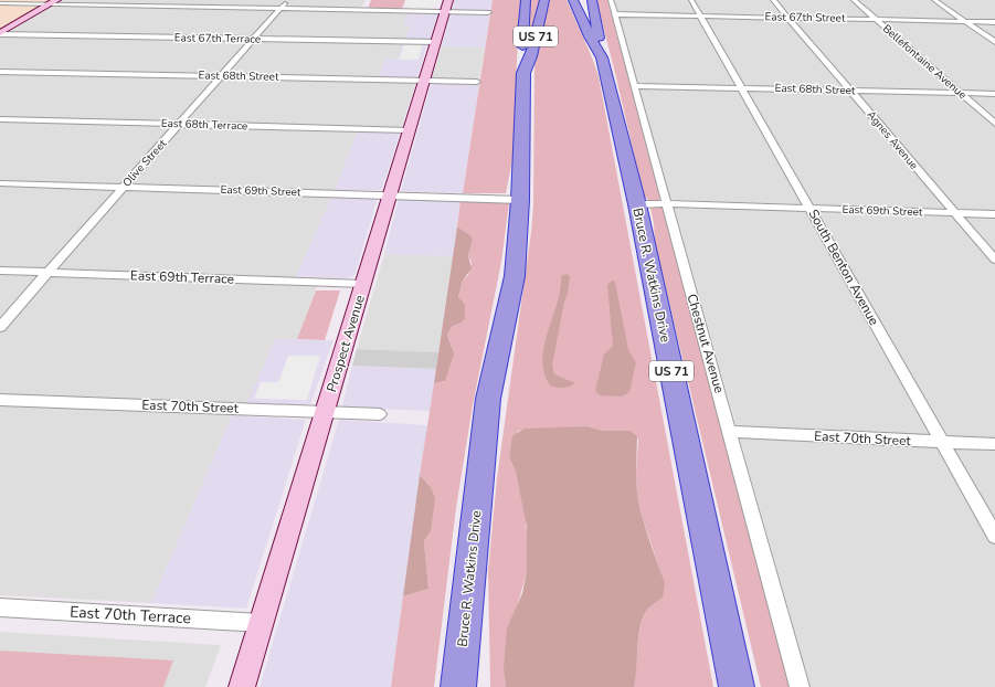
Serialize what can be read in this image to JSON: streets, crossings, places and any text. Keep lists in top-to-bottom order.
{
  "streets": {
    "highway": ["US 71", "Bruce R. Watkins Drive"],
    "main road": ["Prospect Avenue"],
    "street": [
      "East 67th Street",
      "East 67th Terrace",
      "Bellefontaine Avenue",
      "East 68th Street",
      "East 68th Terrace",
      "Agnes Avenue",
      "Olive Street",
      "East 69th Street",
      "South Benton Avenue",
      "East 69th Terrace",
      "Chestnut Avenue",
      "East 70th Street",
      "East 70th Terrace"
    ]
  },
  "crossings": [
    ["East 67th Street", "Bellefontaine Avenue"],
    ["East 67th Street", "Agnes Avenue"],
    ["East 67th Street", "South Benton Avenue"],
    ["East 67th Street", "Chestnut Avenue"],
    ["East 67th Terrace", "Olive Street"],
    ["East 67th Terrace", "Prospect Avenue"],
    ["Bellefontaine Avenue", "East 68th Street"],
    ["East 68th Street", "Agnes Avenue"],
    ["East 68th Street", "Olive Street"],
    ["East 68th Street", "South Benton Avenue"],
    ["East 68th Street", "Prospect Avenue"],
    ["East 68th Street", "Chestnut Avenue"],
    ["East 68th Terrace", "Olive Street"],
    ["East 68th Terrace", "Prospect Avenue"],
    ["Agnes Avenue", "East 69th Street"],
    ["Olive Street", "East 69th Street"],
    ["Olive Street", "East 69th Terrace"],
    ["East 69th Street", "South Benton Avenue"],
    ["East 69th Street", "Bruce R. Watkins Drive"],
    ["East 69th Street", "Prospect Avenue"],
    ["East 69th Street", "Chestnut Avenue"],
    ["South Benton Avenue", "East 70th Street"],
    ["East 69th Terrace", "Prospect Avenue"],
    ["Prospect Avenue", "East 70th Street"],
    ["Prospect Avenue", "East 70th Terrace"],
    ["Chestnut Avenue", "East 70th Street"]
  ]
}
